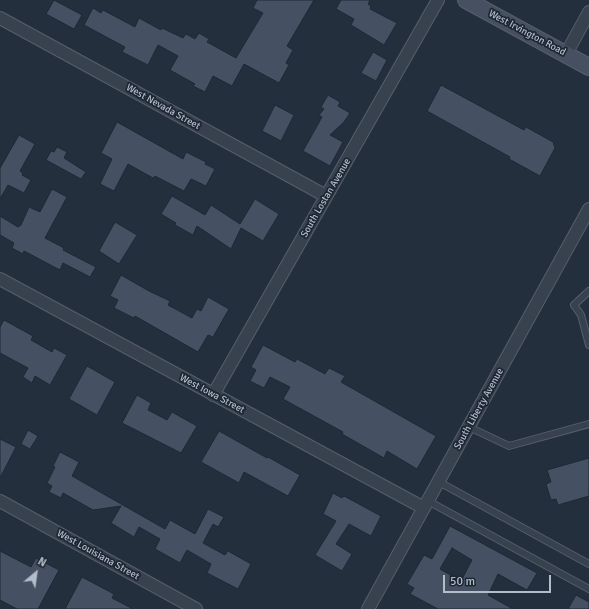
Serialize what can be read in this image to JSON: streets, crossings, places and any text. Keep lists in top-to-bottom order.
{
  "streets": {
    "main road": ["West Irvington Road"],
    "street": [
      "West Nevada Street",
      "South Lostan Avenue",
      "West Iowa Street",
      "South Liberty Avenue",
      "West Louisiana Street"
    ]
  },
  "crossings": [
    ["West Nevada Street", "South Lostan Avenue"],
    ["South Lostan Avenue", "West Iowa Street"],
    ["West Iowa Street", "South Liberty Avenue"]
  ],
  "scale_bar": "50 m",
  "north": "top right"
}
